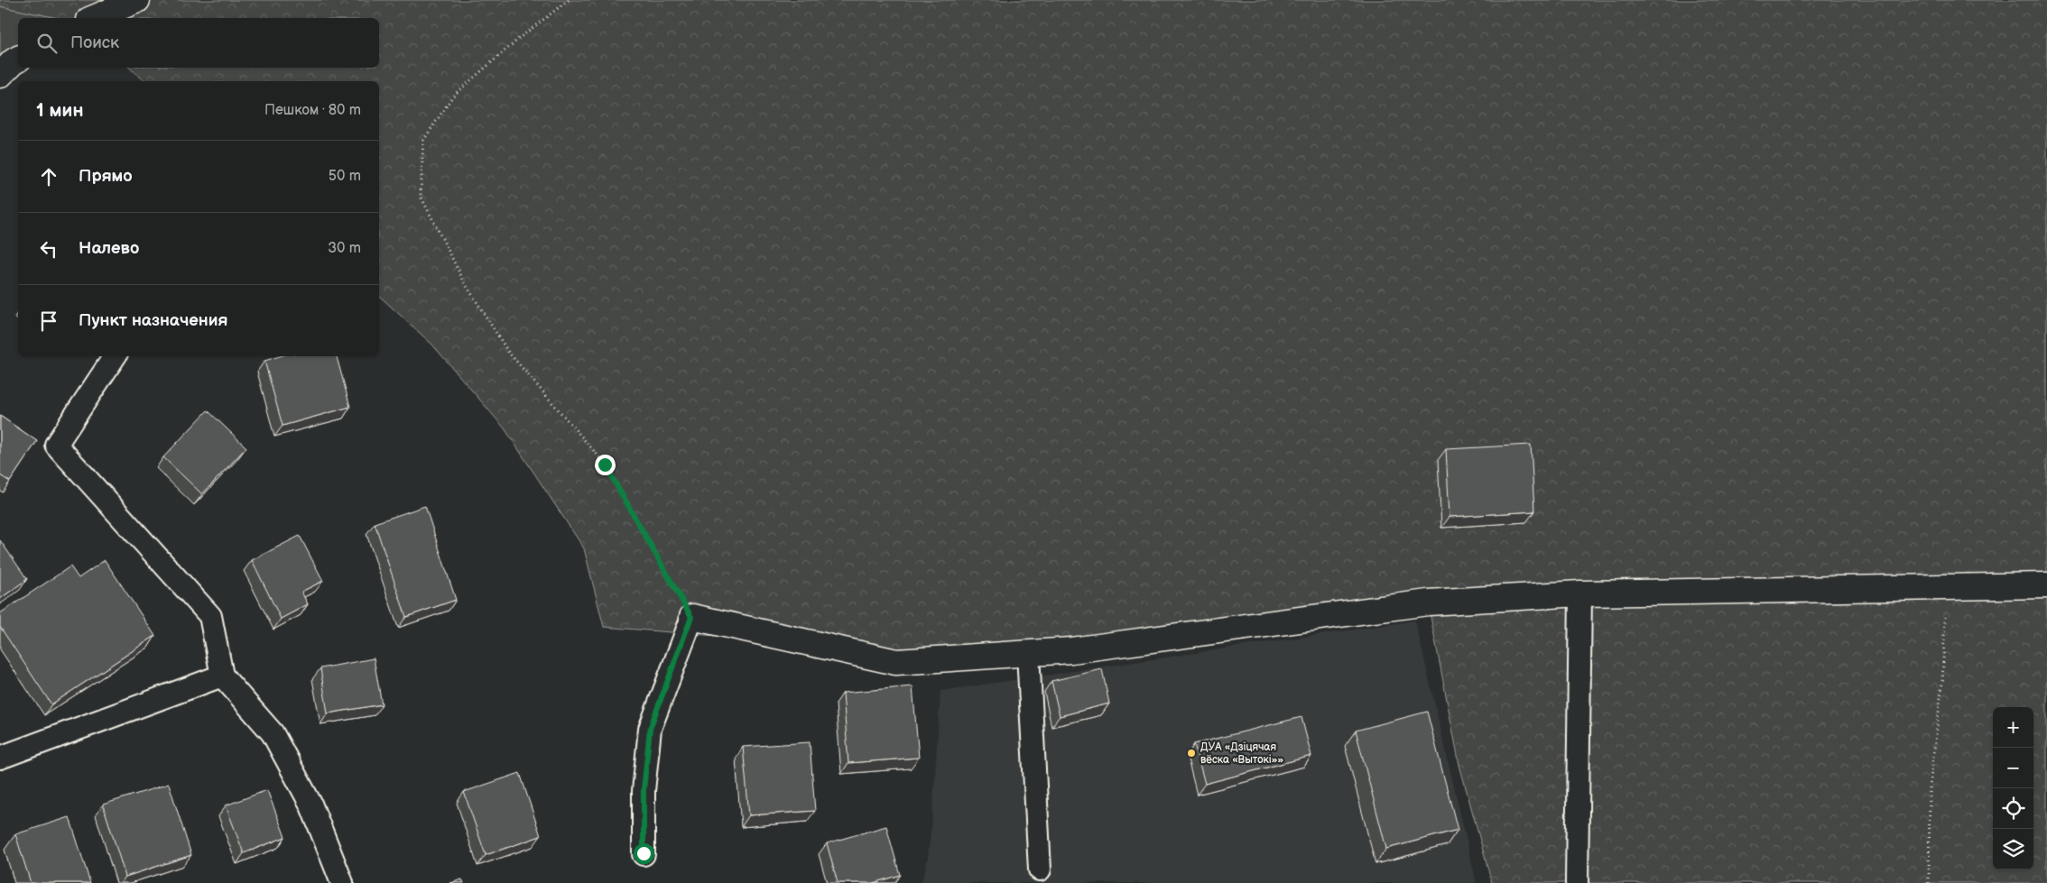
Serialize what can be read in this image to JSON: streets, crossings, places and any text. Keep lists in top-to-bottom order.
{
  "places": ["ДУА «Дзіцячая вёска «Вытокі»»"],
  "page": {
    "search": "Поиск",
    "heading": ["1 мин", "Пешком · 80 m"],
    "list": [
      ["Прямо", "50 m"],
      ["Налево", "30 m"],
      "Пункт назначения"
    ],
    "map_buttons": ["+", "−"]
  }
}
